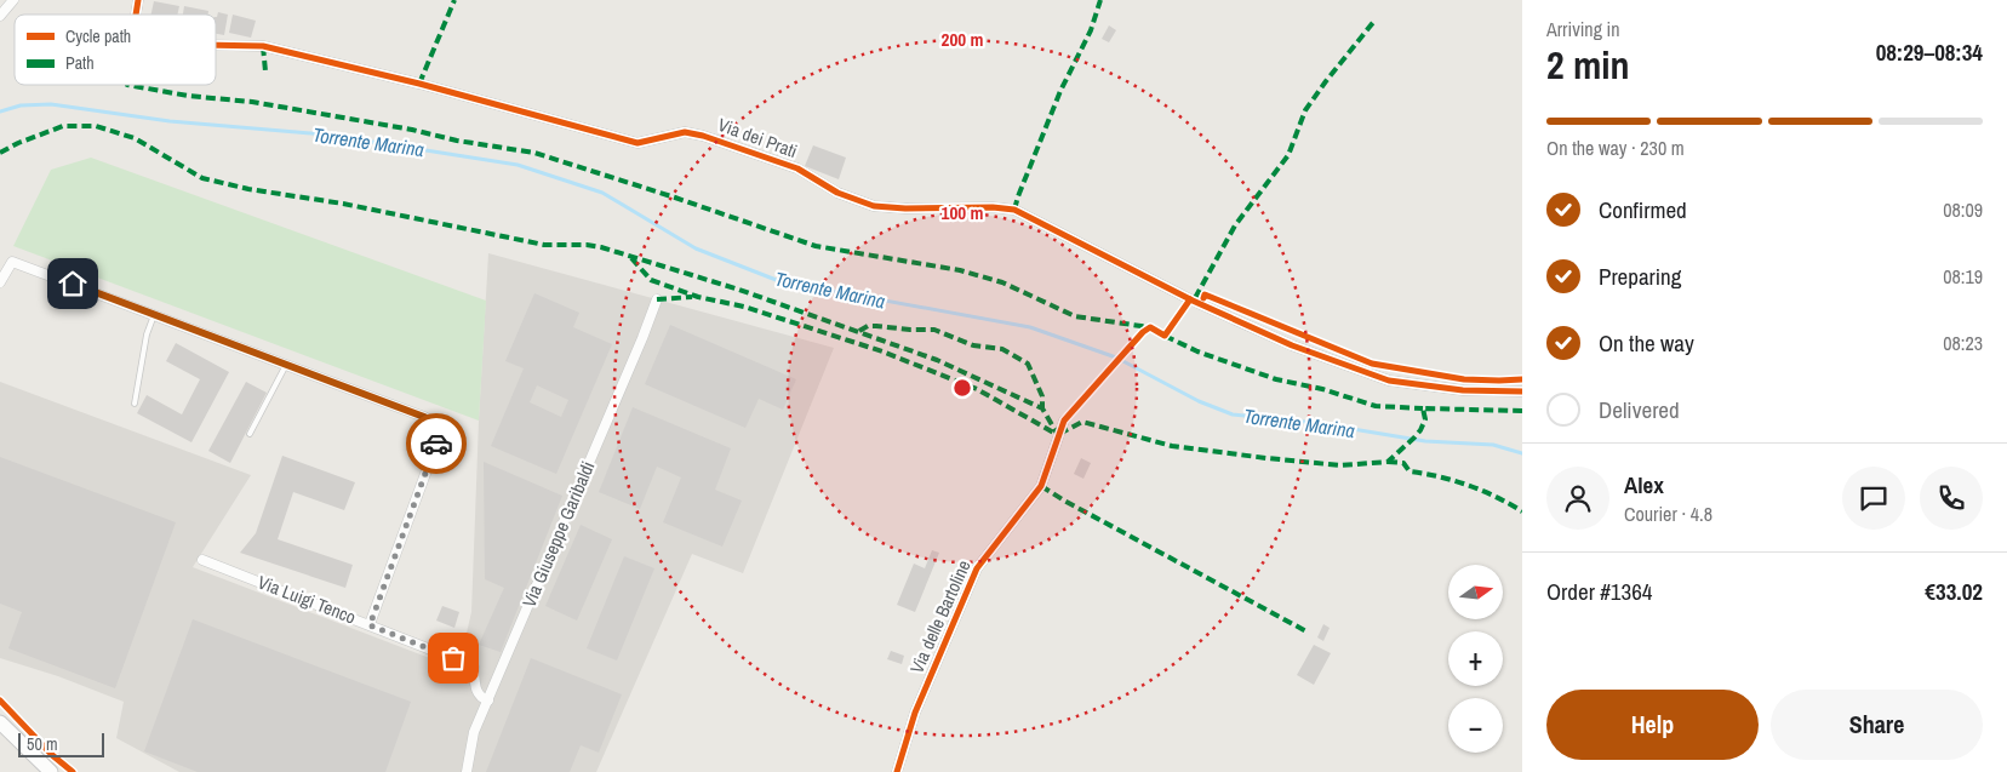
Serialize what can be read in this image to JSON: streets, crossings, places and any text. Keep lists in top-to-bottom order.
{
  "streets": {
    "street": [
      "Via dei Prati",
      "Via Giuseppe Garibaldi",
      "Via Luigi Tenco",
      "Via delle Bartoline"
    ]
  },
  "crossings": [
    ["Via Giuseppe Garibaldi", "Via Luigi Tenco"]
  ],
  "water": ["Torrente Marina"],
  "legend": ["Cycle path", "Path"],
  "scale_bar": "50 m",
  "north": "right",
  "page": {
    "heading": ["2 min", "Arriving in", "08:29–08:34"],
    "panel": [
      "Alex",
      "Courier · 4.8",
      "Order #1364",
      "€33.02"
    ],
    "bar": "On the way · 230 m",
    "list": [
      ["Confirmed", "08:09"],
      ["Preparing", "08:19"],
      ["On the way", "08:23"],
      "Delivered"
    ],
    "map_buttons": ["+", "−"],
    "buttons": ["Help", "Share"],
    "scale": "50 m"
  },
  "rings": ["200 m", "100 m"]
}
